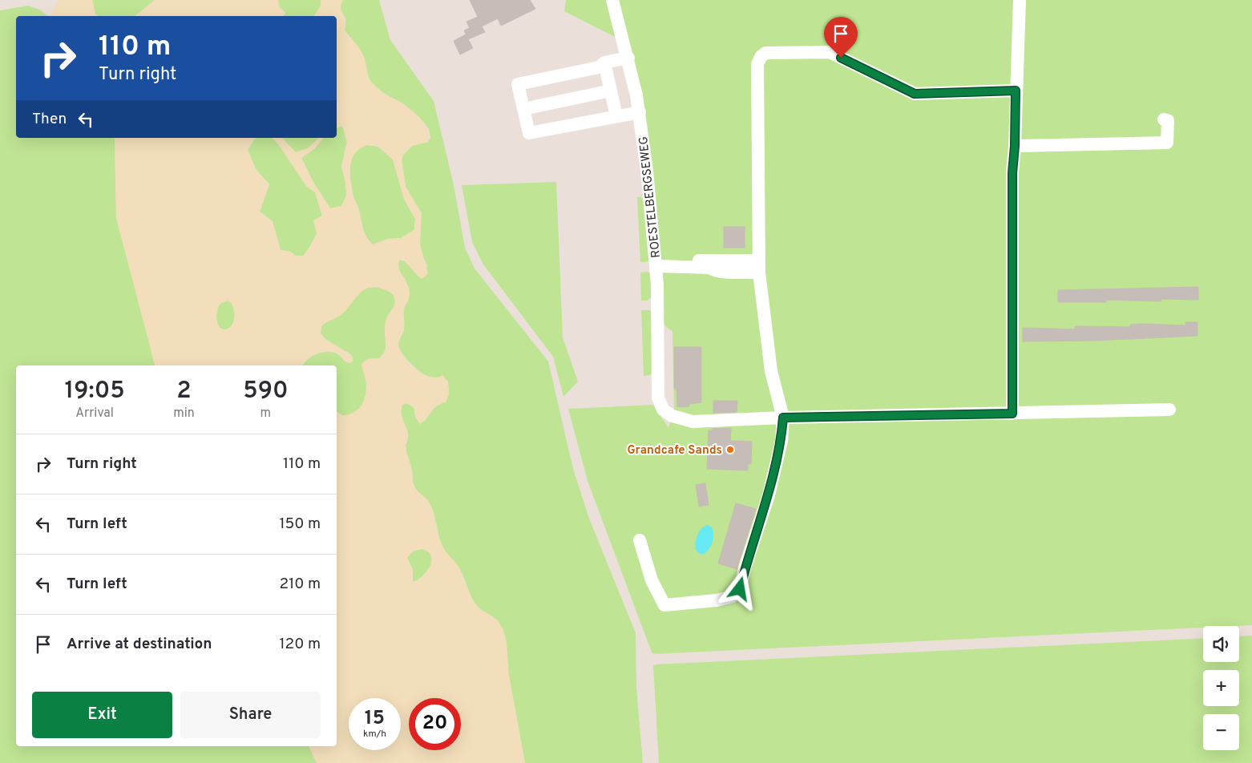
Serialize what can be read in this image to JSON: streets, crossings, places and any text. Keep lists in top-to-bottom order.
{
  "streets": {
    "street": ["ROESTELBERGSEWEG"]
  },
  "places": ["Grandcafe Sands"],
  "page": {
    "turn": ["110 m", "Turn right"],
    "then": "Then",
    "eta": [
      "19:05",
      "Arrival",
      "2",
      "min",
      "590",
      "m"
    ],
    "list": [
      {
        "name": "Turn right",
        "value": "110 m"
      },
      {
        "name": "Turn left",
        "value": "150 m"
      },
      {
        "name": "Turn left",
        "value": "210 m"
      },
      {
        "name": "Arrive at destination",
        "value": "120 m"
      }
    ],
    "map_buttons": ["+", "−"],
    "buttons": ["Exit", "Share"],
    "speed": "15 km/h",
    "limit": "20"
  }
}
